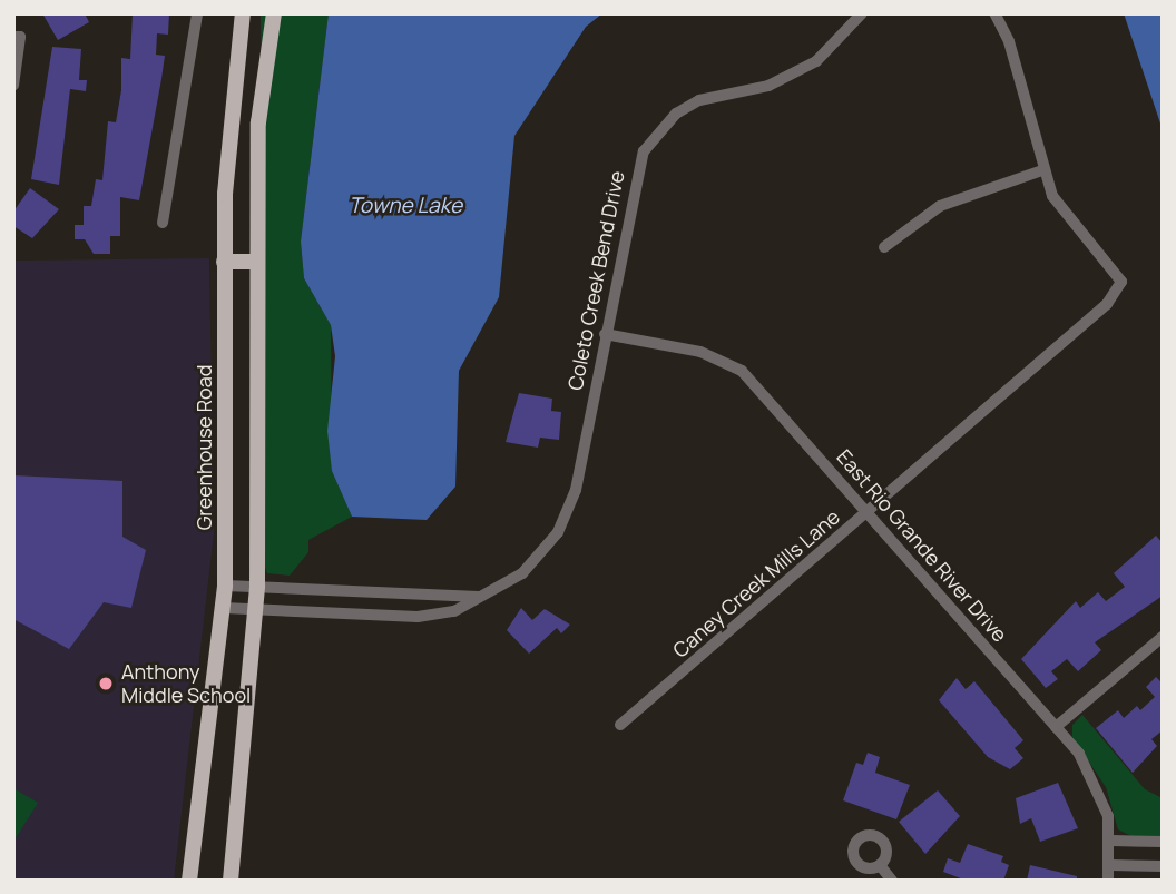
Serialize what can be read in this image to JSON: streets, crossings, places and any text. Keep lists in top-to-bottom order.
{
  "streets": {
    "main road": ["Greenhouse Road"],
    "street": ["Coleto Creek Bend Drive", "East Rio Grande River Drive", "Caney Creek Mills Lane"]
  },
  "crossings": [
    ["Coleto Creek Bend Drive", "Greenhouse Road"],
    ["Coleto Creek Bend Drive", "East Rio Grande River Drive"],
    ["East Rio Grande River Drive", "Caney Creek Mills Lane"]
  ],
  "water": ["Towne Lake"],
  "places": ["Anthony Middle School"]
}
